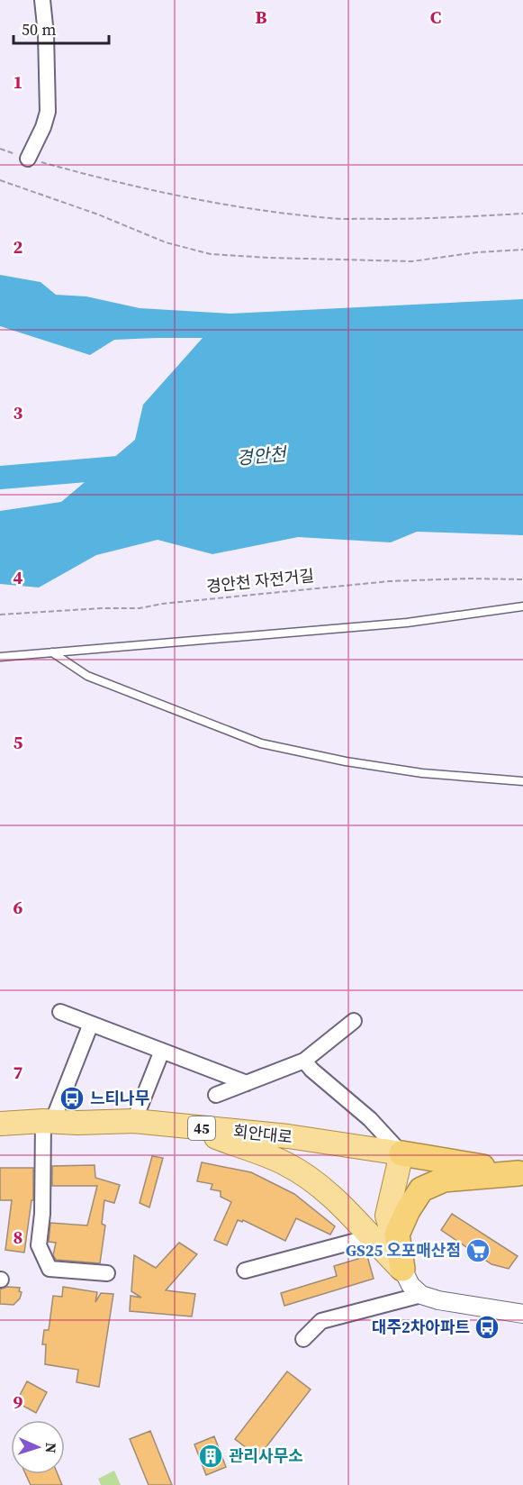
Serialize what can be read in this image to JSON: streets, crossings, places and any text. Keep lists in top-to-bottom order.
{
  "streets": {
    "highway": ["45", "회안대로"],
    "path": ["경안천 자전거길"]
  },
  "water": ["경안천"],
  "places": {
    "bus stop": ["느티나무", "대주2차아파트"],
    "supermarket": ["GS25 오포매산점"],
    "building": ["관리사무소"]
  },
  "scale_bar": "50 m",
  "north": "right",
  "grid": {
    "columns": ["B", "C"],
    "rows": [
      "1",
      "2",
      "3",
      "4",
      "5",
      "6",
      "7",
      "8",
      "9"
    ]
  }
}
